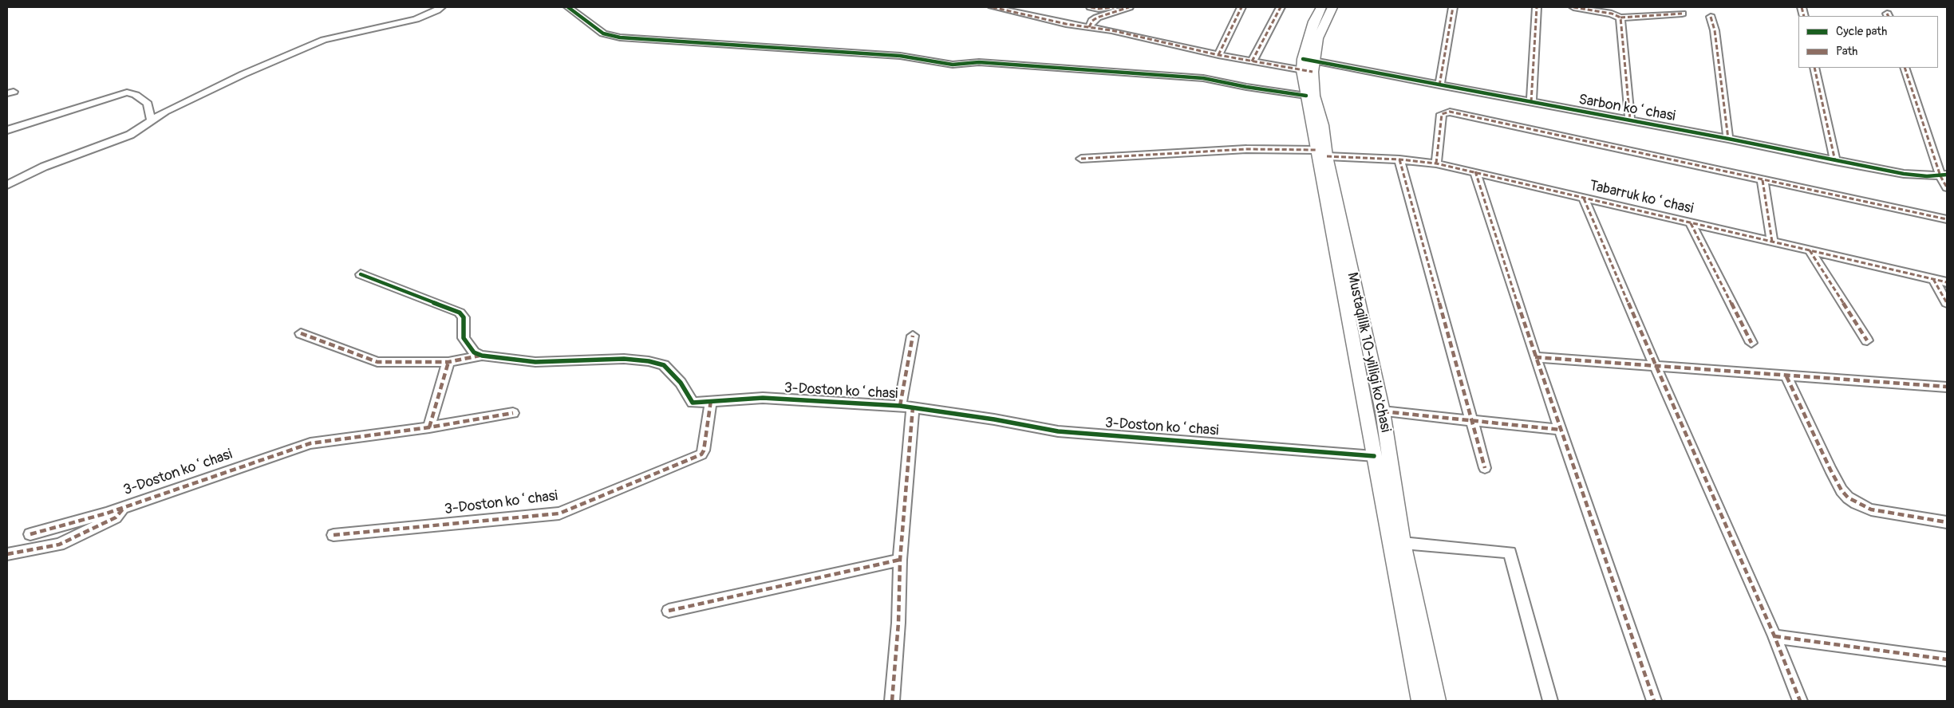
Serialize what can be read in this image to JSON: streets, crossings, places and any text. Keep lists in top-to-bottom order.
{
  "streets": {
    "main road": ["Mustaqillik 10-yilligi ko'chasi"],
    "street": ["Sarbon koʻchasi", "Tabarruk koʻchasi", "3-Doston koʻchasi"]
  },
  "crossings": [
    ["Sarbon koʻchasi", "Mustaqillik 10-yilligi ko'chasi"],
    ["Tabarruk koʻchasi", "Mustaqillik 10-yilligi ko'chasi"],
    ["Mustaqillik 10-yilligi ko'chasi", "3-Doston koʻchasi"]
  ],
  "legend": ["Cycle path", "Path"]
}
